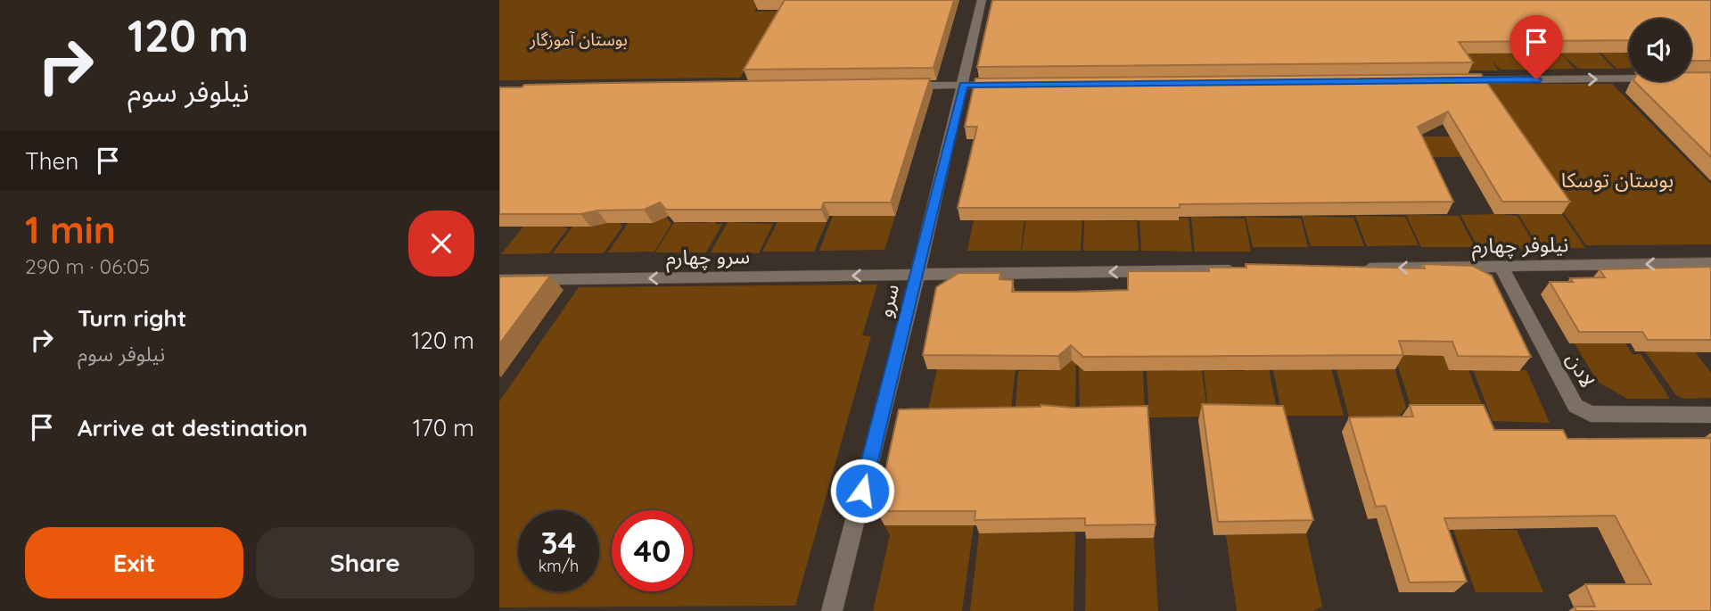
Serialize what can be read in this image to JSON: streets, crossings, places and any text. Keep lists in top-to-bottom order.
{
  "streets": {
    "street": [
      "نیلوفر چهارم",
      "سرو چهارم",
      "سرو",
      "لادن"
    ]
  },
  "crossings": [
    ["نیلوفر چهارم", "لادن"],
    ["سرو چهارم", "سرو"]
  ],
  "one_way": ["نیلوفر چهارم", "سرو چهارم"],
  "parks": ["بوستان آموزگار", "بوستان توسکا"],
  "page": {
    "turn": ["120 m", "نیلوفر سوم"],
    "then": "Then",
    "heading": ["1 min", "290 m · 06:05"],
    "list": [
      {
        "name": "Turn right",
        "note": "نیلوفر سوم",
        "value": "120 m"
      },
      {
        "name": "Arrive at destination",
        "value": "170 m"
      }
    ],
    "speed": "34 km/h",
    "limit": "40",
    "buttons": ["Exit", "Share"]
  }
}
